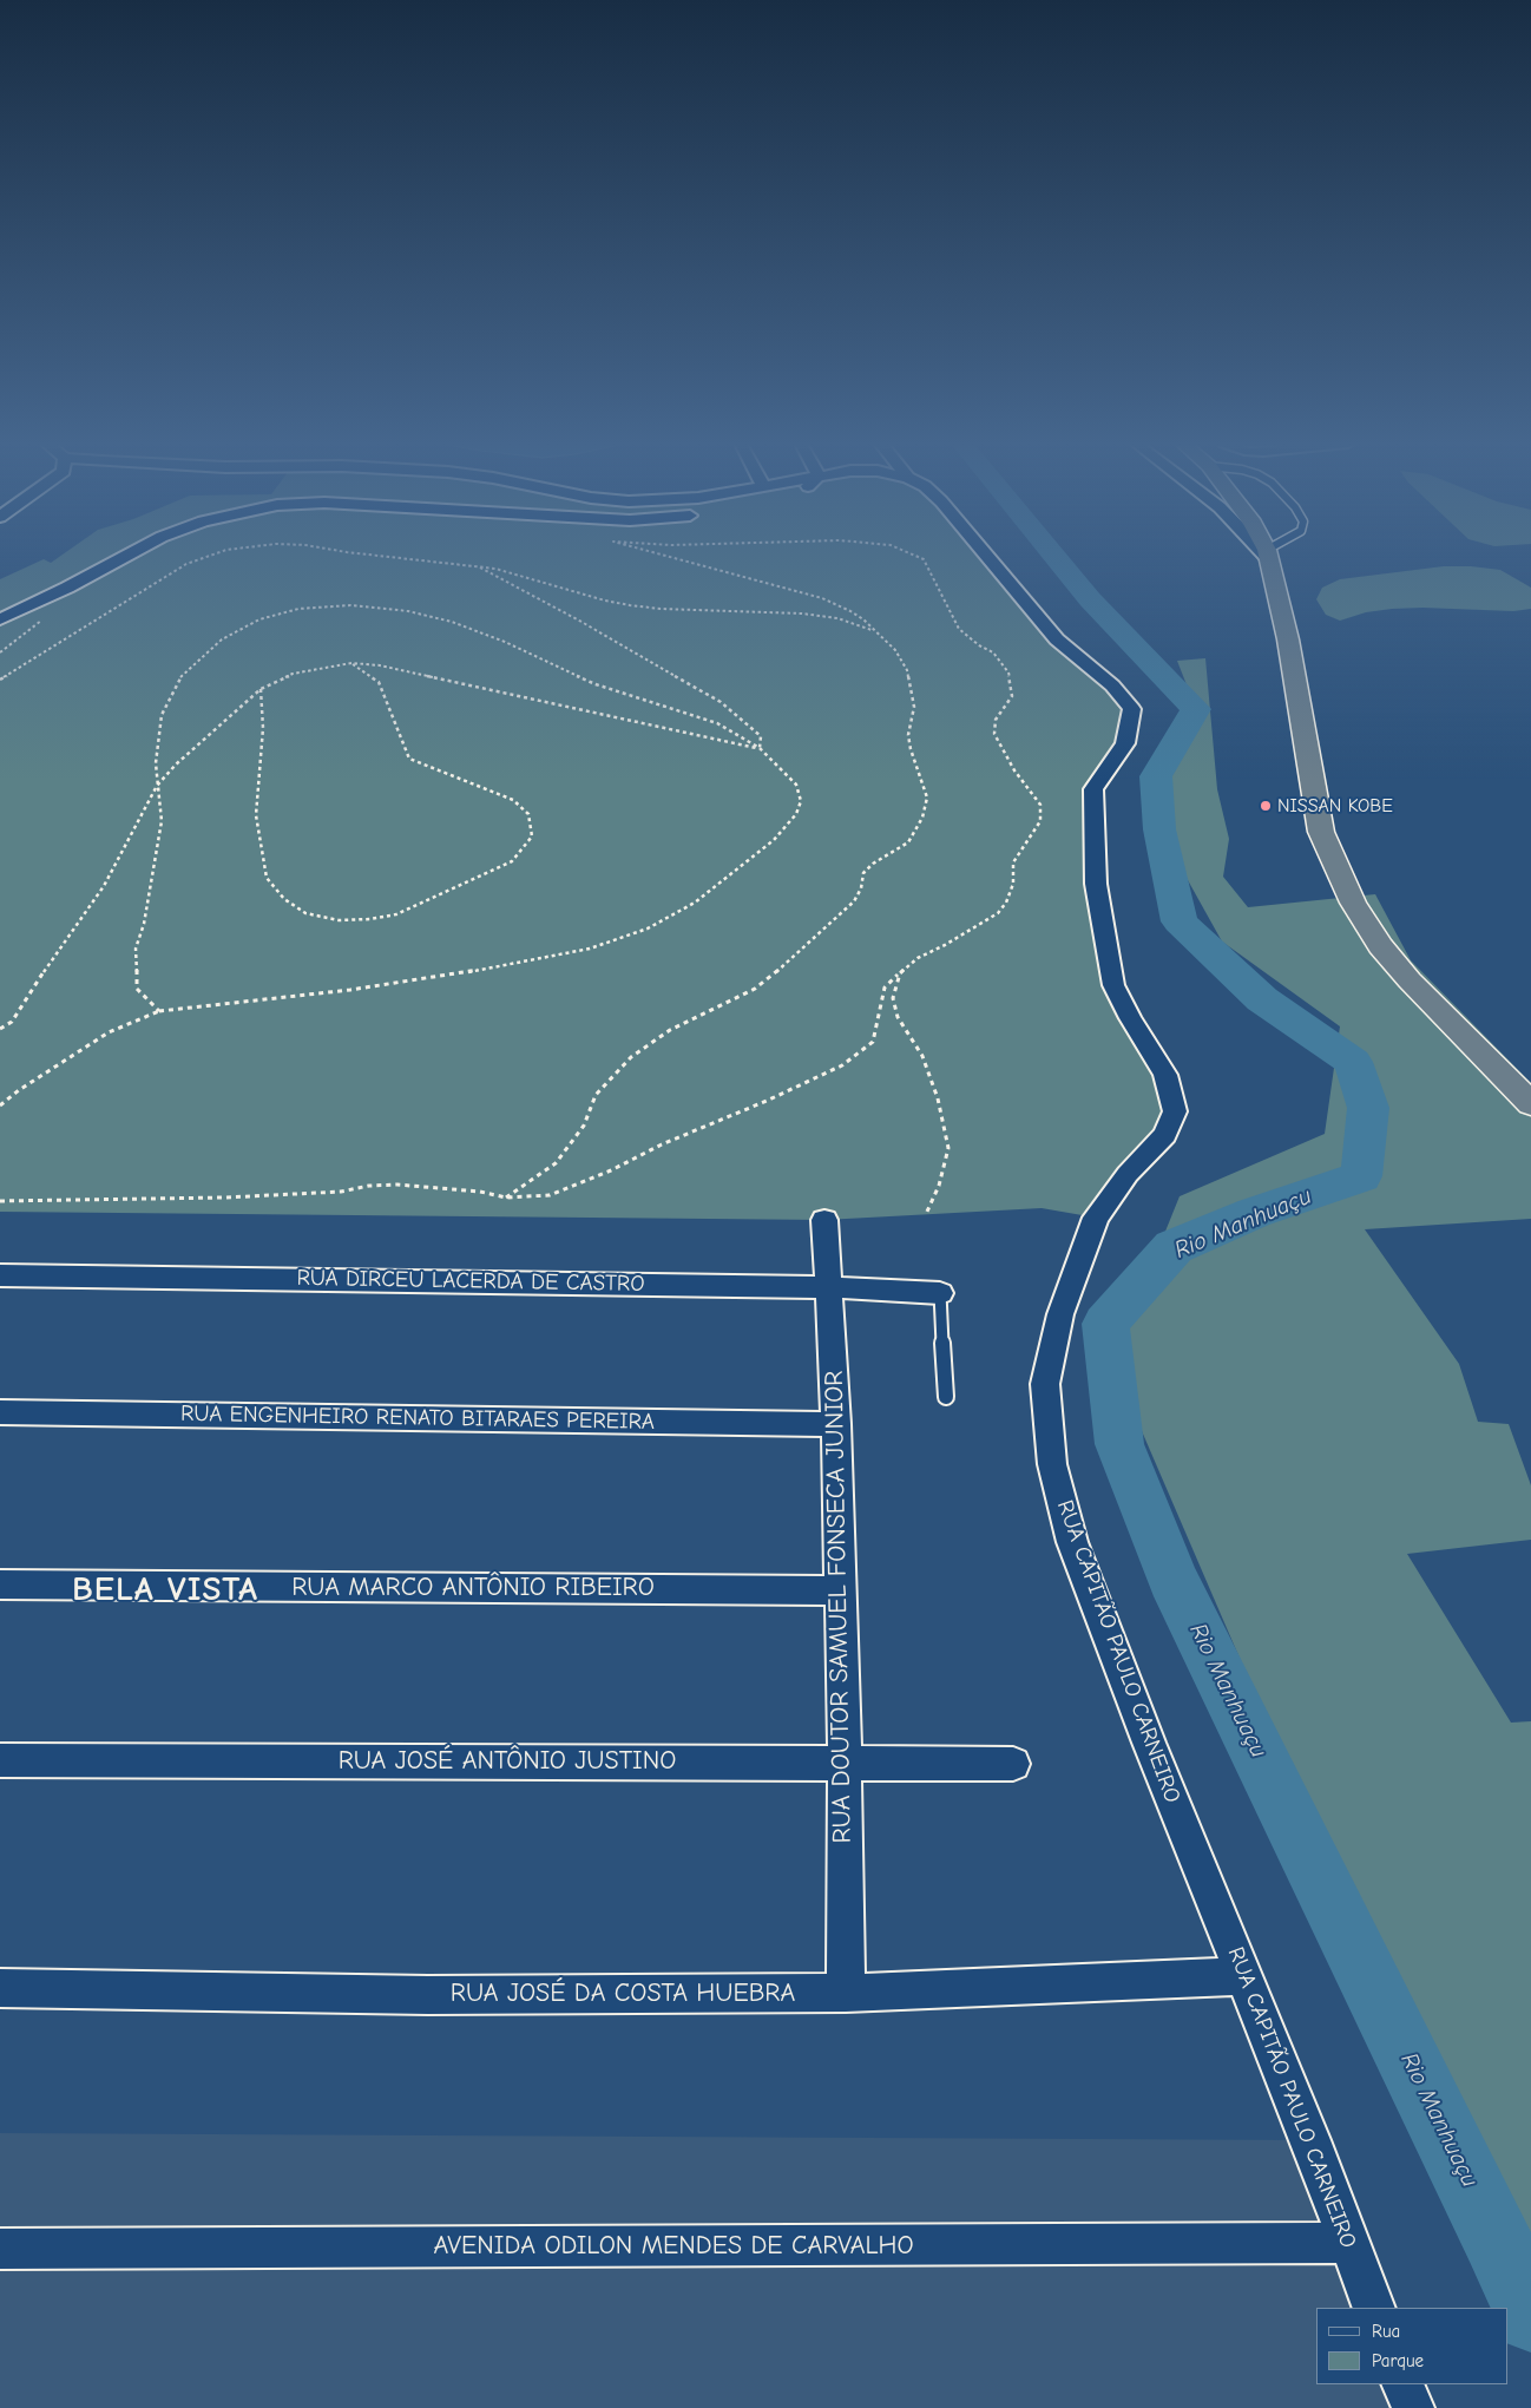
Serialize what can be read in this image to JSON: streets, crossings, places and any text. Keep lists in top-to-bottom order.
{
  "streets": {
    "street": [
      "RUA DIRCEU LACERDA DE CASTRO",
      "RUA ENGENHEIRO RENATO BITARAES PEREIRA",
      "RUA MARCO ANTÔNIO RIBEIRO",
      "RUA DOUTOR SAMUEL FONSECA JUNIOR",
      "RUA CAPITÃO PAULO CARNEIRO",
      "RUA JOSÉ ANTÔNIO JUSTINO",
      "RUA JOSÉ DA COSTA HUEBRA",
      "AVENIDA ODILON MENDES DE CARVALHO"
    ]
  },
  "crossings": [
    ["RUA DIRCEU LACERDA DE CASTRO", "RUA DOUTOR SAMUEL FONSECA JUNIOR"],
    ["RUA ENGENHEIRO RENATO BITARAES PEREIRA", "RUA DOUTOR SAMUEL FONSECA JUNIOR"],
    ["RUA MARCO ANTÔNIO RIBEIRO", "RUA DOUTOR SAMUEL FONSECA JUNIOR"],
    ["RUA DOUTOR SAMUEL FONSECA JUNIOR", "RUA JOSÉ ANTÔNIO JUSTINO"],
    ["RUA DOUTOR SAMUEL FONSECA JUNIOR", "RUA JOSÉ DA COSTA HUEBRA"],
    ["RUA CAPITÃO PAULO CARNEIRO", "RUA JOSÉ DA COSTA HUEBRA"],
    ["RUA CAPITÃO PAULO CARNEIRO", "AVENIDA ODILON MENDES DE CARVALHO"]
  ],
  "districts": ["BELA VISTA"],
  "water": ["Rio Manhuaçu"],
  "places": ["NISSAN KOBE"],
  "legend": ["Rua", "Parque"]
}
